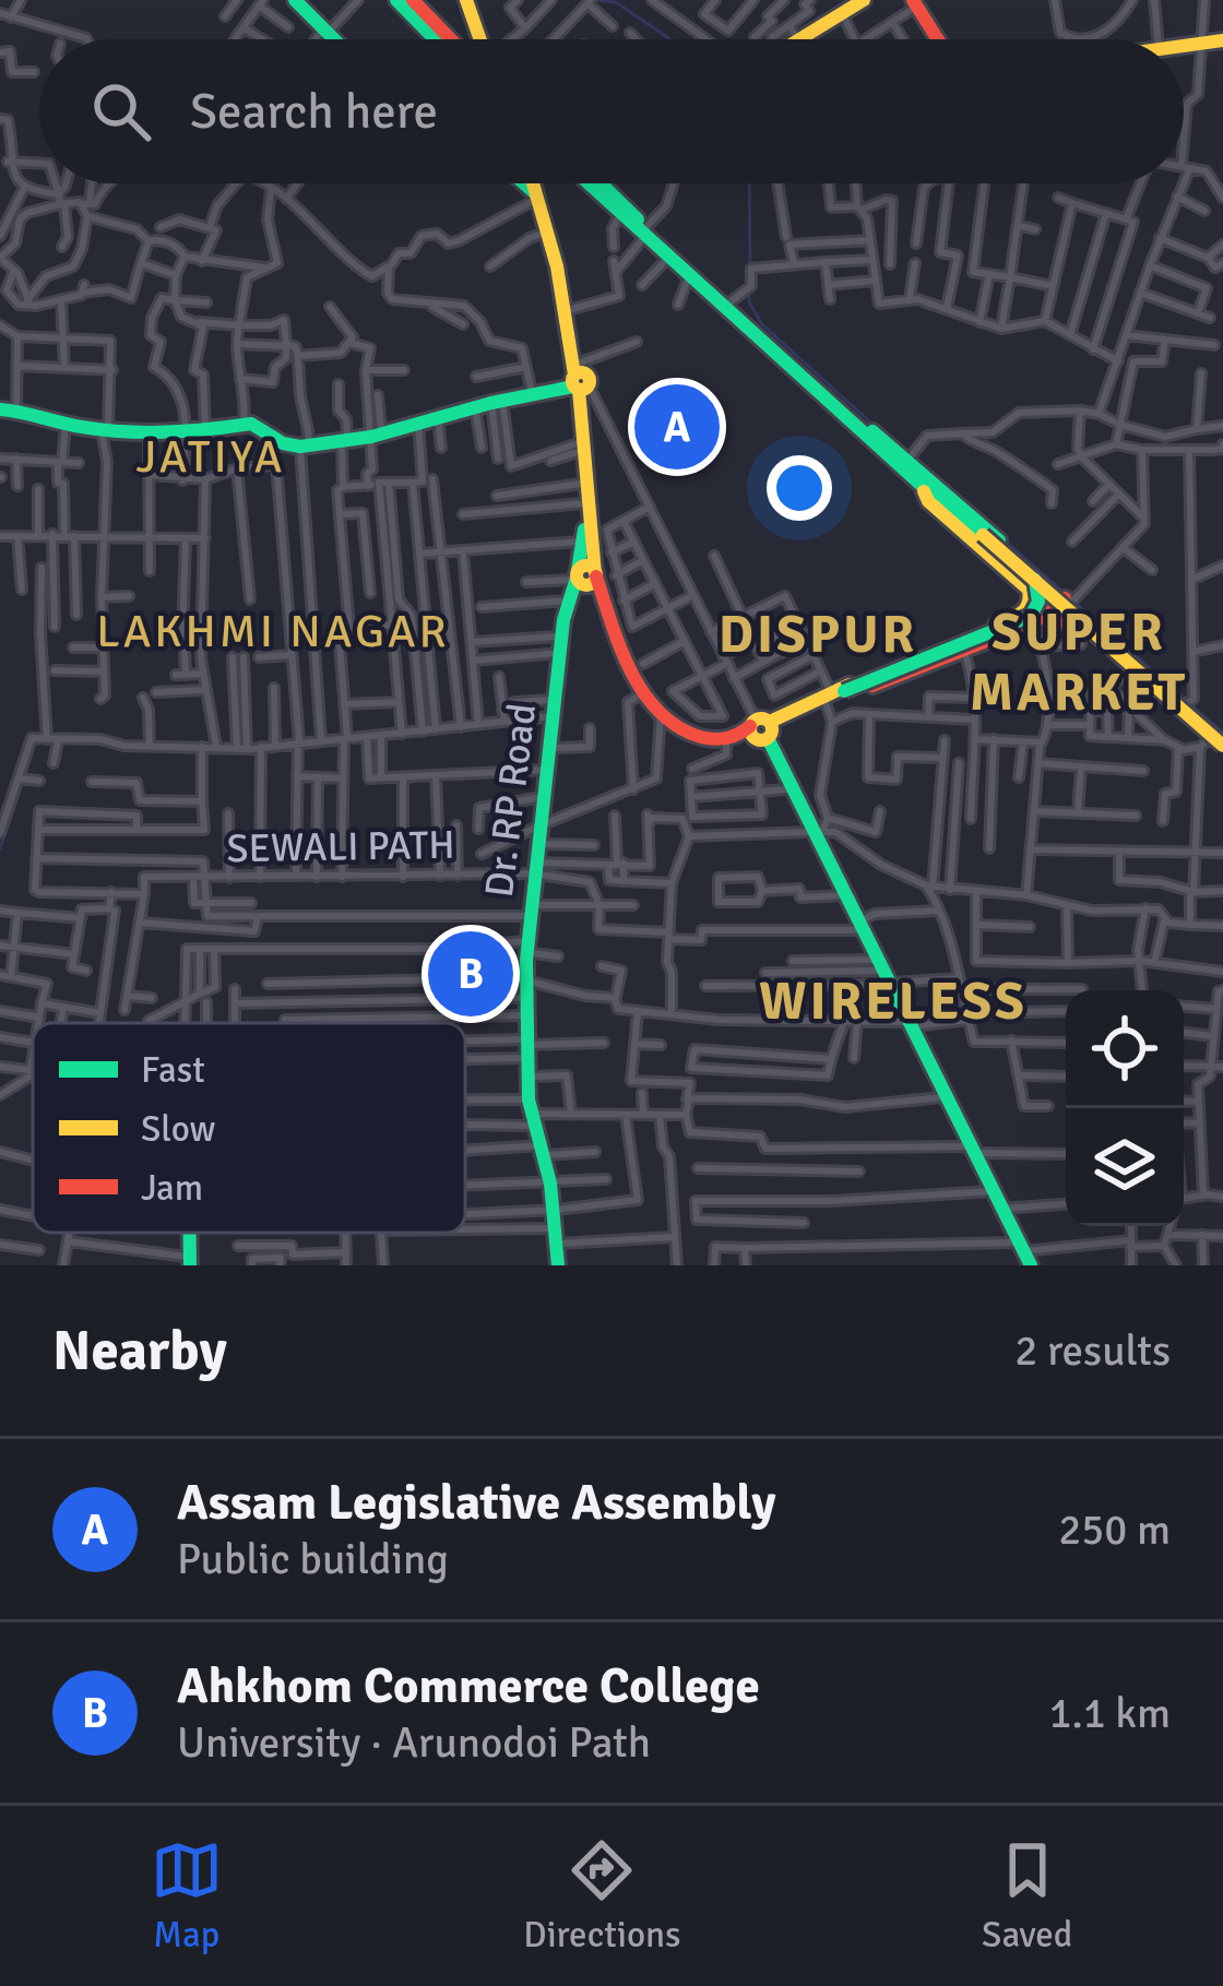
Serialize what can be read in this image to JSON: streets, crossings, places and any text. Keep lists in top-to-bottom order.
{
  "streets": {
    "main road": ["Dr. RP Road"],
    "street": ["SEWALI PATH"]
  },
  "crossings": [
    ["Dr. RP Road", "SEWALI PATH"]
  ],
  "districts": [
    "JATIYA",
    "LAKHMI NAGAR",
    "SUPER MARKET",
    "DISPUR",
    "WIRELESS"
  ],
  "legend": ["Fast", "Slow", "Jam"],
  "page": {
    "search": "Search here",
    "pins": ["A", "B"],
    "heading": ["Nearby", "2 results"],
    "list": [
      {
        "mark": "A",
        "name": "Assam Legislative Assembly",
        "note": "Public building",
        "value": "250 m"
      },
      {
        "mark": "B",
        "name": "Ahkhom Commerce College",
        "note": "University · Arunodoi Path",
        "value": "1.1 km"
      }
    ],
    "nav": ["Map", "Directions", "Saved"]
  }
}
